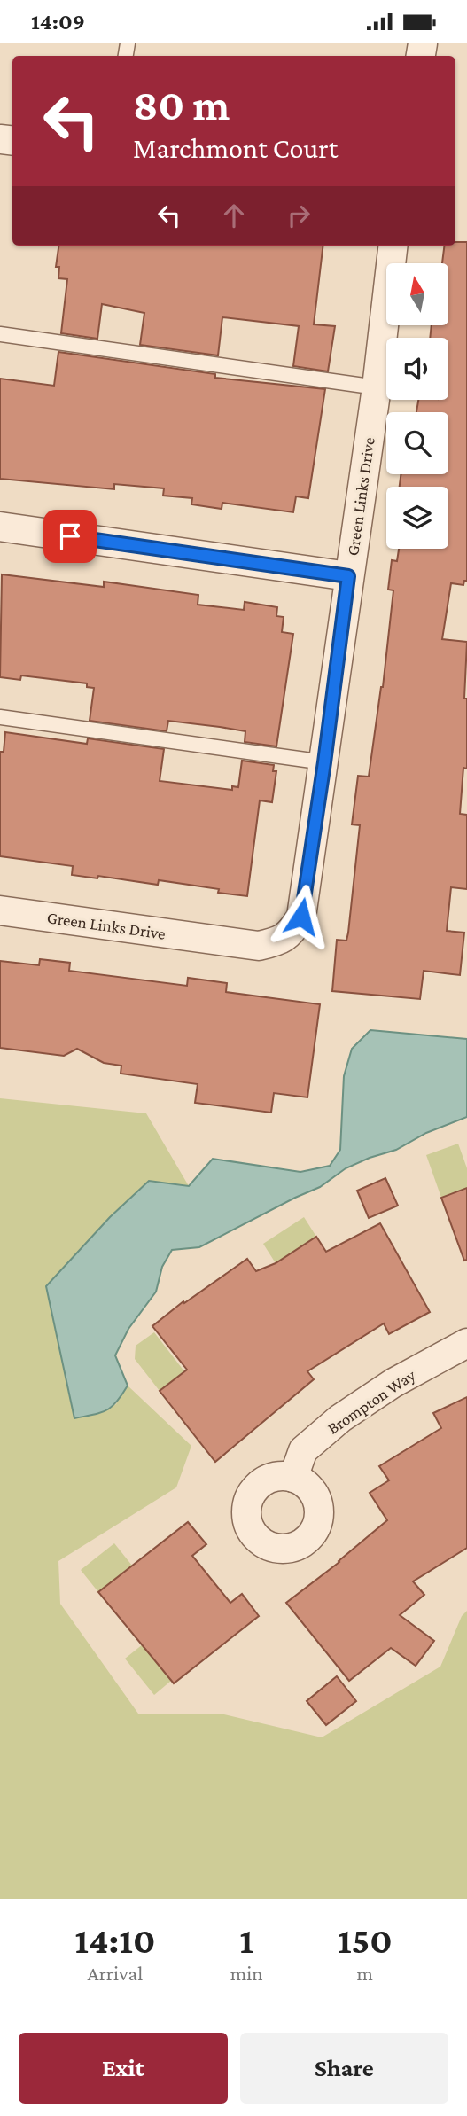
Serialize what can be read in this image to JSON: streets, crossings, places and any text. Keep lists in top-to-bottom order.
{
  "streets": {
    "street": ["Green Links Drive", "Brompton Way"]
  },
  "north": "top",
  "page": {
    "status": "14:09",
    "turn": ["80 m", "Marchmont Court"],
    "eta": [
      "14:10",
      "Arrival",
      "1",
      "min",
      "150",
      "m"
    ],
    "buttons": ["Exit", "Share"]
  }
}
